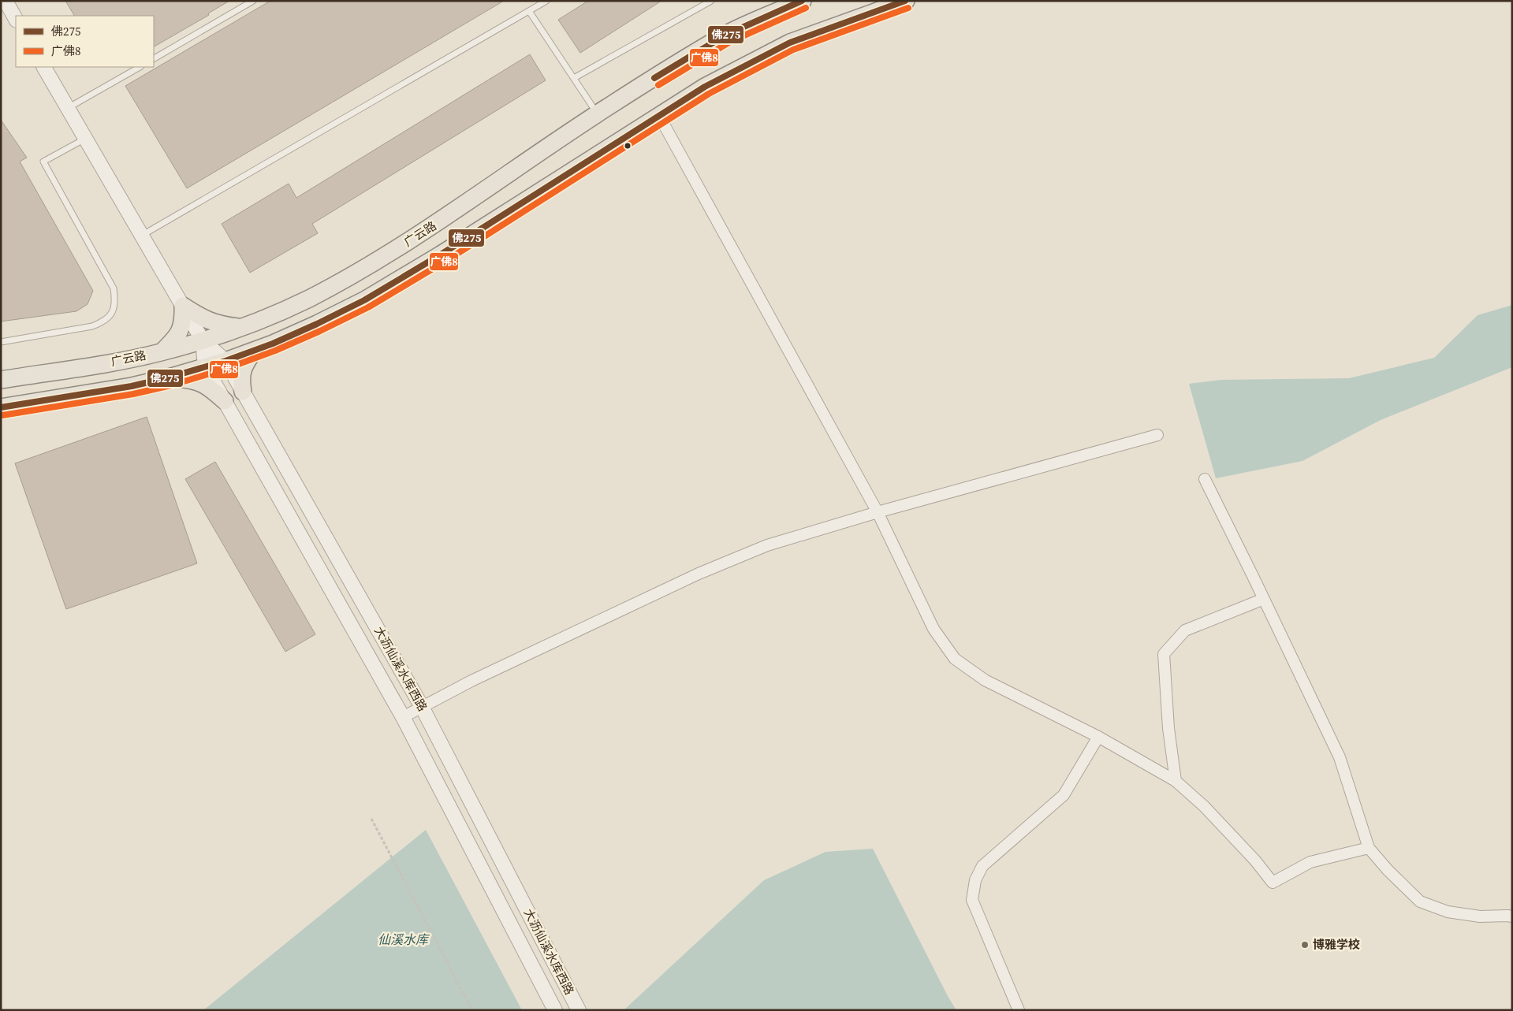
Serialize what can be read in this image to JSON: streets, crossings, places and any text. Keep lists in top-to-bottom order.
{
  "streets": {
    "main road": ["广云路"],
    "street": ["大沥仙溪水库西路"]
  },
  "crossings": [
    ["广云路", "大沥仙溪水库西路"]
  ],
  "water": ["仙溪水库"],
  "places": ["博雅学校"],
  "lines": ["transit line 佛275", "transit line 广佛8"],
  "legend": ["佛275", "广佛8"]
}
